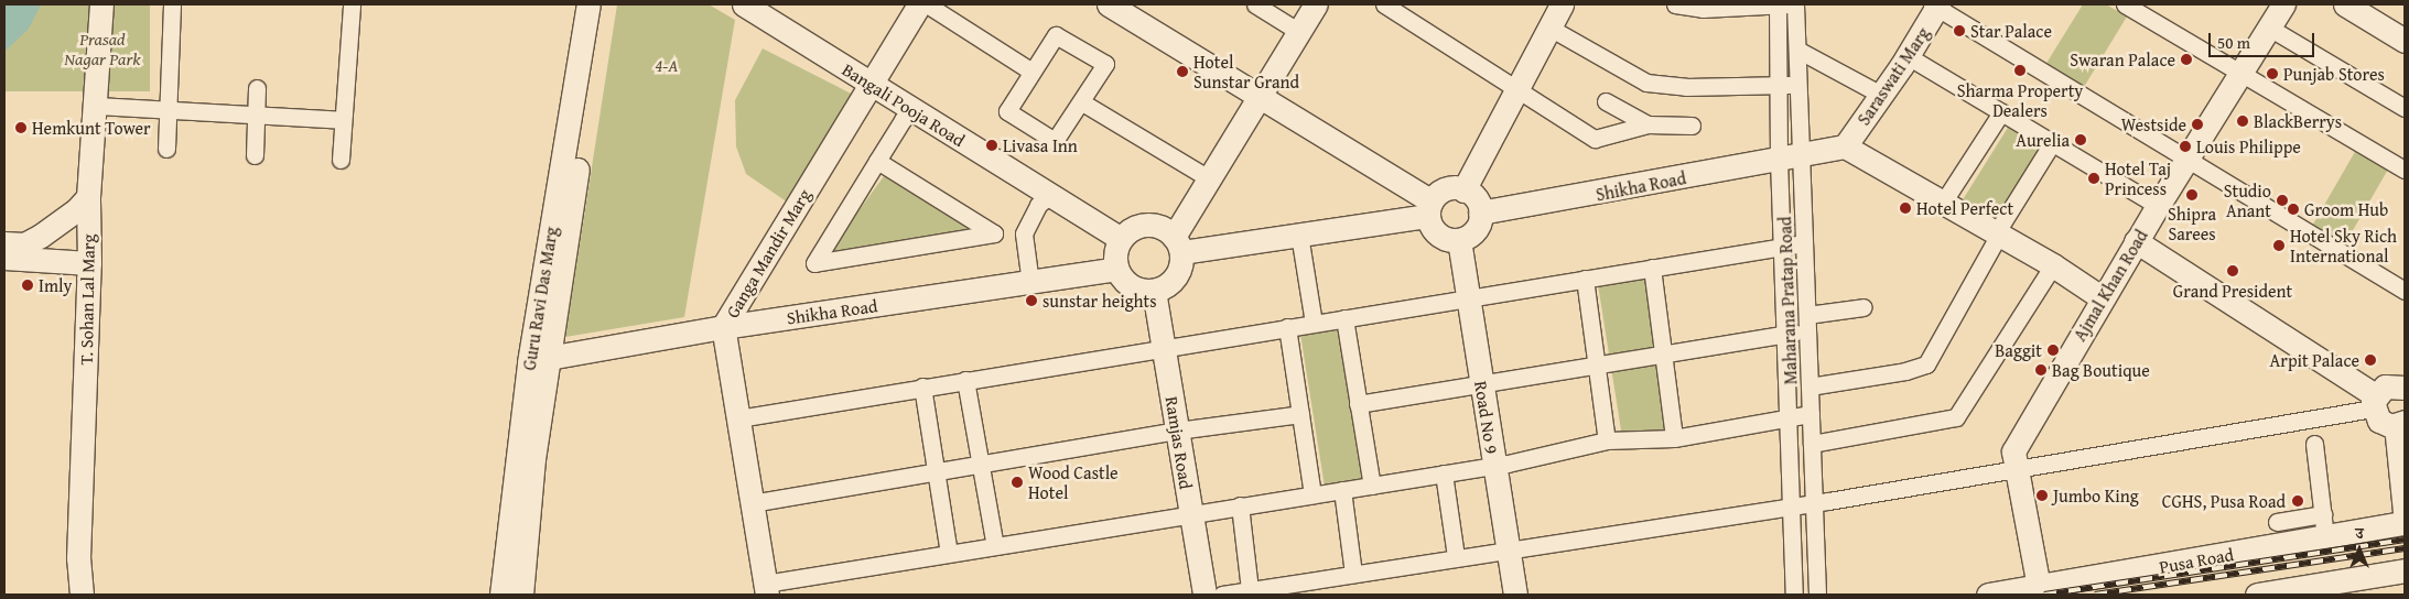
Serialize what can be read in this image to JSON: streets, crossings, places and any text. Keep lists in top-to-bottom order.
{
  "streets": {
    "street": [
      "Saraswati Marg",
      "Bangali Pooja Road",
      "Shikha Road",
      "Ganga Mandir Marg",
      "Ajmal Khan Road",
      "Guru Ravi Das Marg",
      "T. Sohan Lal Marg",
      "Maharana Pratap Road",
      "Road No 9",
      "Ramjas Road",
      "Pusa Road"
    ]
  },
  "crossings": [
    ["Bangali Pooja Road", "Shikha Road"],
    ["Bangali Pooja Road", "Ganga Mandir Marg"],
    ["Bangali Pooja Road", "Ramjas Road"],
    ["Shikha Road", "Ganga Mandir Marg"],
    ["Shikha Road", "Guru Ravi Das Marg"],
    ["Shikha Road", "Maharana Pratap Road"],
    ["Shikha Road", "Road No 9"],
    ["Shikha Road", "Ramjas Road"],
    ["Ajmal Khan Road", "Pusa Road"]
  ],
  "parks": ["Prasad Nagar Park", "4-A"],
  "places": [
    "Star Palace",
    "Swaran Palace",
    "Sharma Property Dealers",
    "Hotel Sunstar Grand",
    "Punjab Stores",
    "BlackBerrys",
    "Westside",
    "Hemkunt Tower",
    "Aurelia",
    "Livasa Inn",
    "Louis Philippe",
    "Hotel Taj Princess",
    "Shipra Sarees",
    "Studio Anant",
    "Hotel Perfect",
    "Groom Hub",
    "Hotel Sky Rich International",
    "Grand President",
    "Imly",
    "sunstar heights",
    "Baggit",
    "Arpit Palace",
    "Bag Boutique",
    "Wood Castle Hotel",
    "Jumbo King",
    "CGHS, Pusa Road"
  ],
  "scale_bar": "50 m",
  "north": "top"
}
